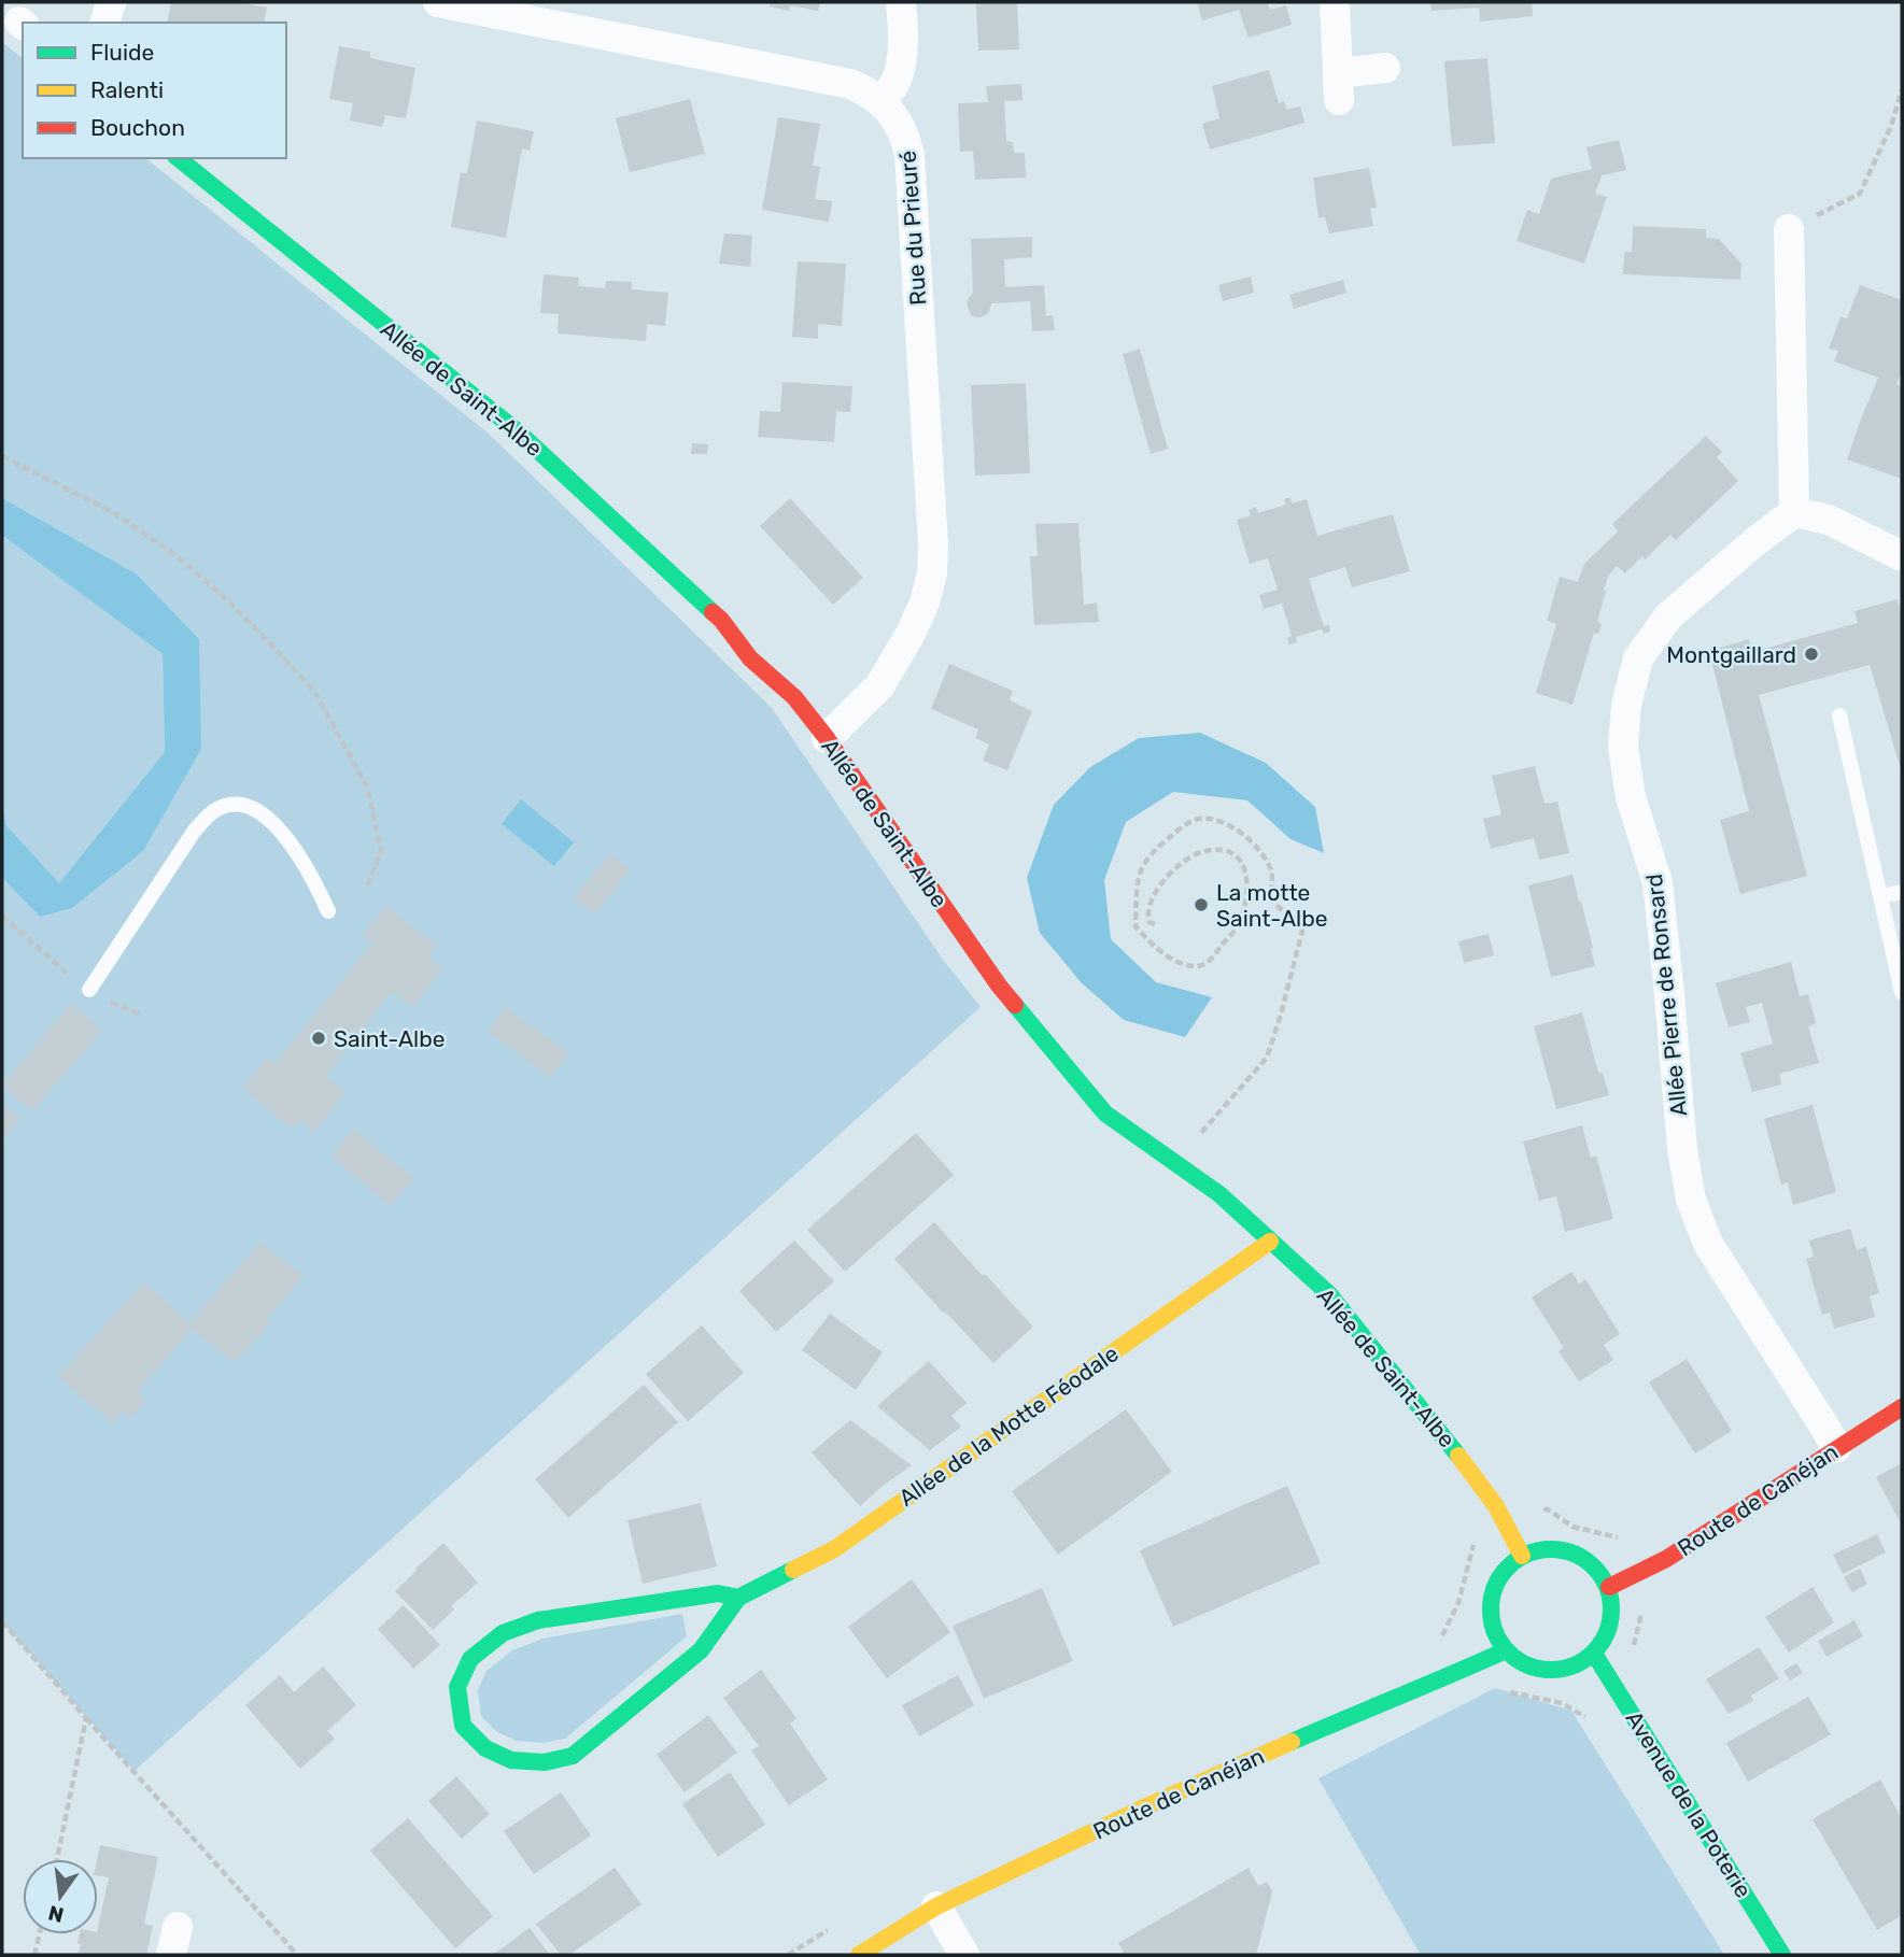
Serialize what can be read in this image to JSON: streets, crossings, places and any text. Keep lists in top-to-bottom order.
{
  "streets": {
    "street": [
      "Rue du Prieuré",
      "Allée de Saint-Albe",
      "Allée Pierre de Ronsard",
      "Allée de la Motte Féodale",
      "Route de Canéjan",
      "Avenue de la Poterie"
    ]
  },
  "crossings": [
    ["Rue du Prieuré", "Allée de Saint-Albe"],
    ["Allée de Saint-Albe", "Allée de la Motte Féodale"],
    ["Allée de Saint-Albe", "Route de Canéjan"],
    ["Allée de Saint-Albe", "Avenue de la Poterie"],
    ["Allée Pierre de Ronsard", "Route de Canéjan"],
    ["Route de Canéjan", "Avenue de la Poterie"]
  ],
  "places": ["Montgaillard", "La motte Saint-Albe", "Saint-Albe"],
  "legend": ["Fluide", "Ralenti", "Bouchon"],
  "north": "bottom"
}
